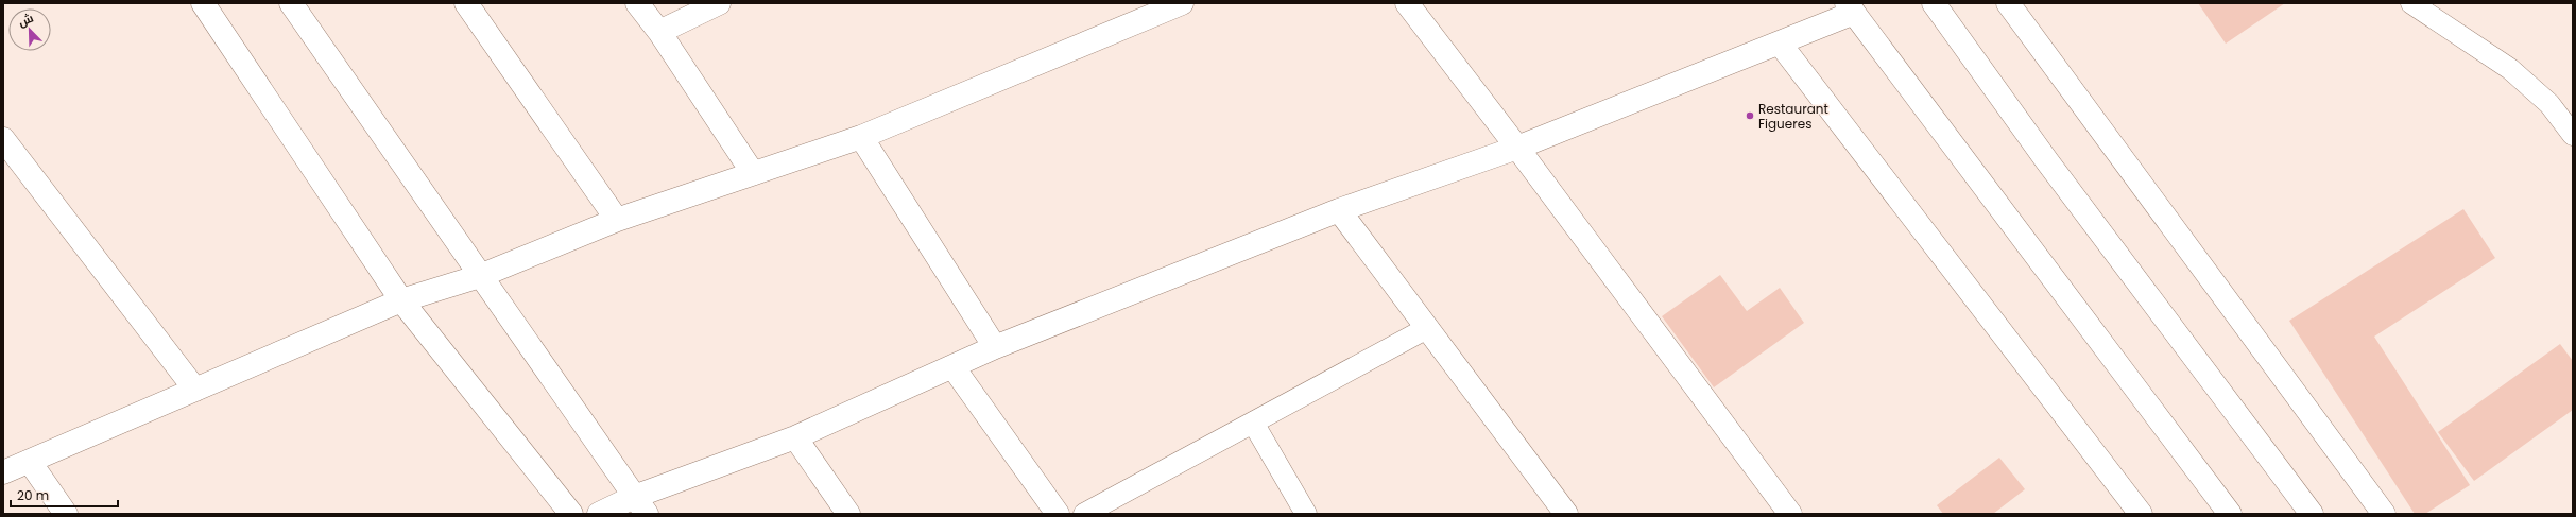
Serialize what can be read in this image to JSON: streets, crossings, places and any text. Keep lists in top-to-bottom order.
{
  "places": ["Restaurant Figueres"],
  "scale_bar": "20 m",
  "north": "top left"
}
